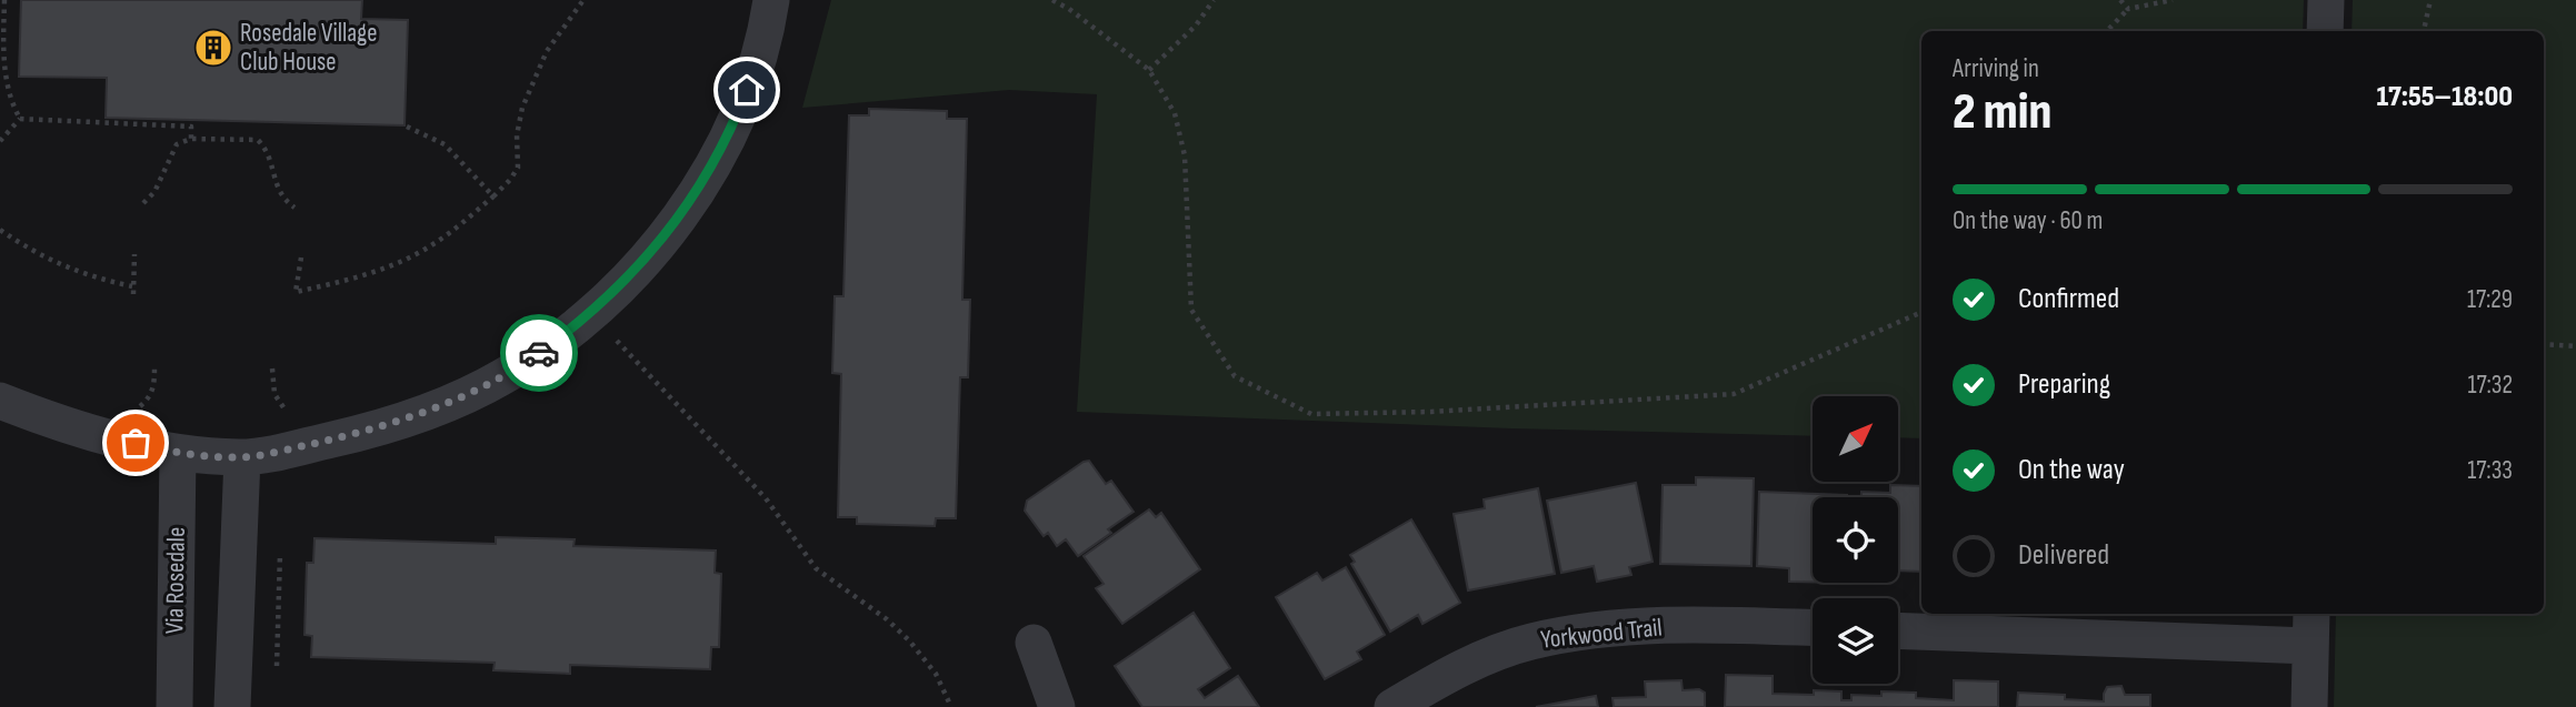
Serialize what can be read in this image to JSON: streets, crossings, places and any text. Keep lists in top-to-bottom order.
{
  "streets": {
    "street": ["Via Rosedale", "Yorkwood Trail"]
  },
  "places": {
    "building": ["Rosedale Village Club House"]
  },
  "north": "top right",
  "page": {
    "heading": ["2 min", "Arriving in", "17:55–18:00"],
    "bar": "On the way · 60 m",
    "list": [
      ["Confirmed", "17:29"],
      ["Preparing", "17:32"],
      ["On the way", "17:33"],
      "Delivered"
    ]
  }
}
